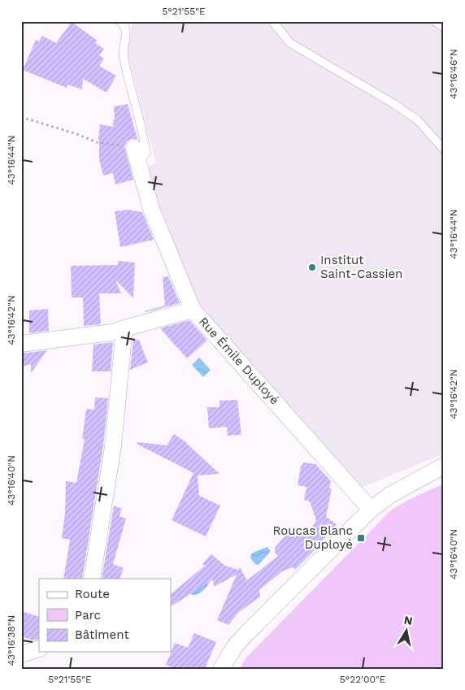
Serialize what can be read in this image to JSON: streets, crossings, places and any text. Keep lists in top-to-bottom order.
{
  "streets": {
    "street": ["Rue Émile Duployé"]
  },
  "places": {
    "other": ["Institut Saint-Cassien"],
    "transit": ["Roucas Blanc Duployé"]
  },
  "legend": ["Route", "Parc", "Bâtiment"],
  "north": "top",
  "coordinates": [
    "5°21'55\"E",
    "43°16'46\"N",
    "43°16'44\"N",
    "43°16'42\"N",
    "43°16'40\"N",
    "43°16'38\"N",
    "5°22'00\"E"
  ]
}
